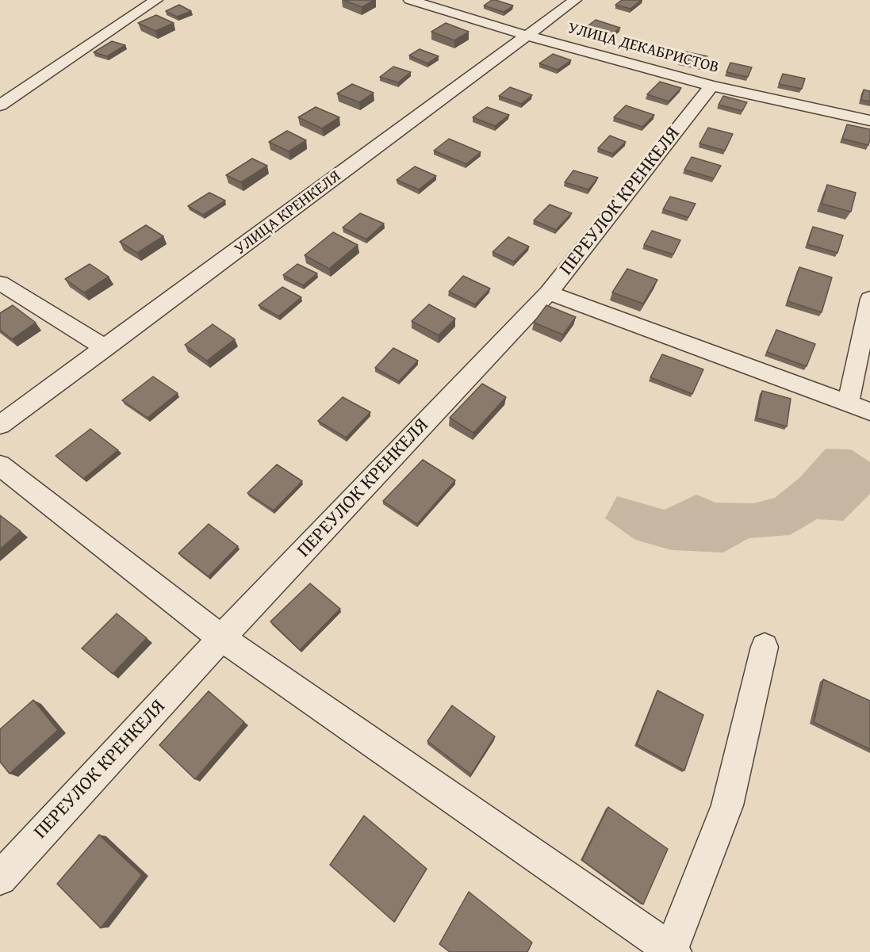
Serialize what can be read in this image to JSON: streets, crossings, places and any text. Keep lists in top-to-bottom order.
{
  "streets": {
    "street": ["УЛИЦА ДЕКАБРИСТОВ", "ПЕРЕУЛОК КРЕНКЕЛЯ", "УЛИЦА КРЕНКЕЛЯ"]
  },
  "crossings": [
    ["УЛИЦА ДЕКАБРИСТОВ", "ПЕРЕУЛОК КРЕНКЕЛЯ"],
    ["УЛИЦА ДЕКАБРИСТОВ", "УЛИЦА КРЕНКЕЛЯ"]
  ]
}
